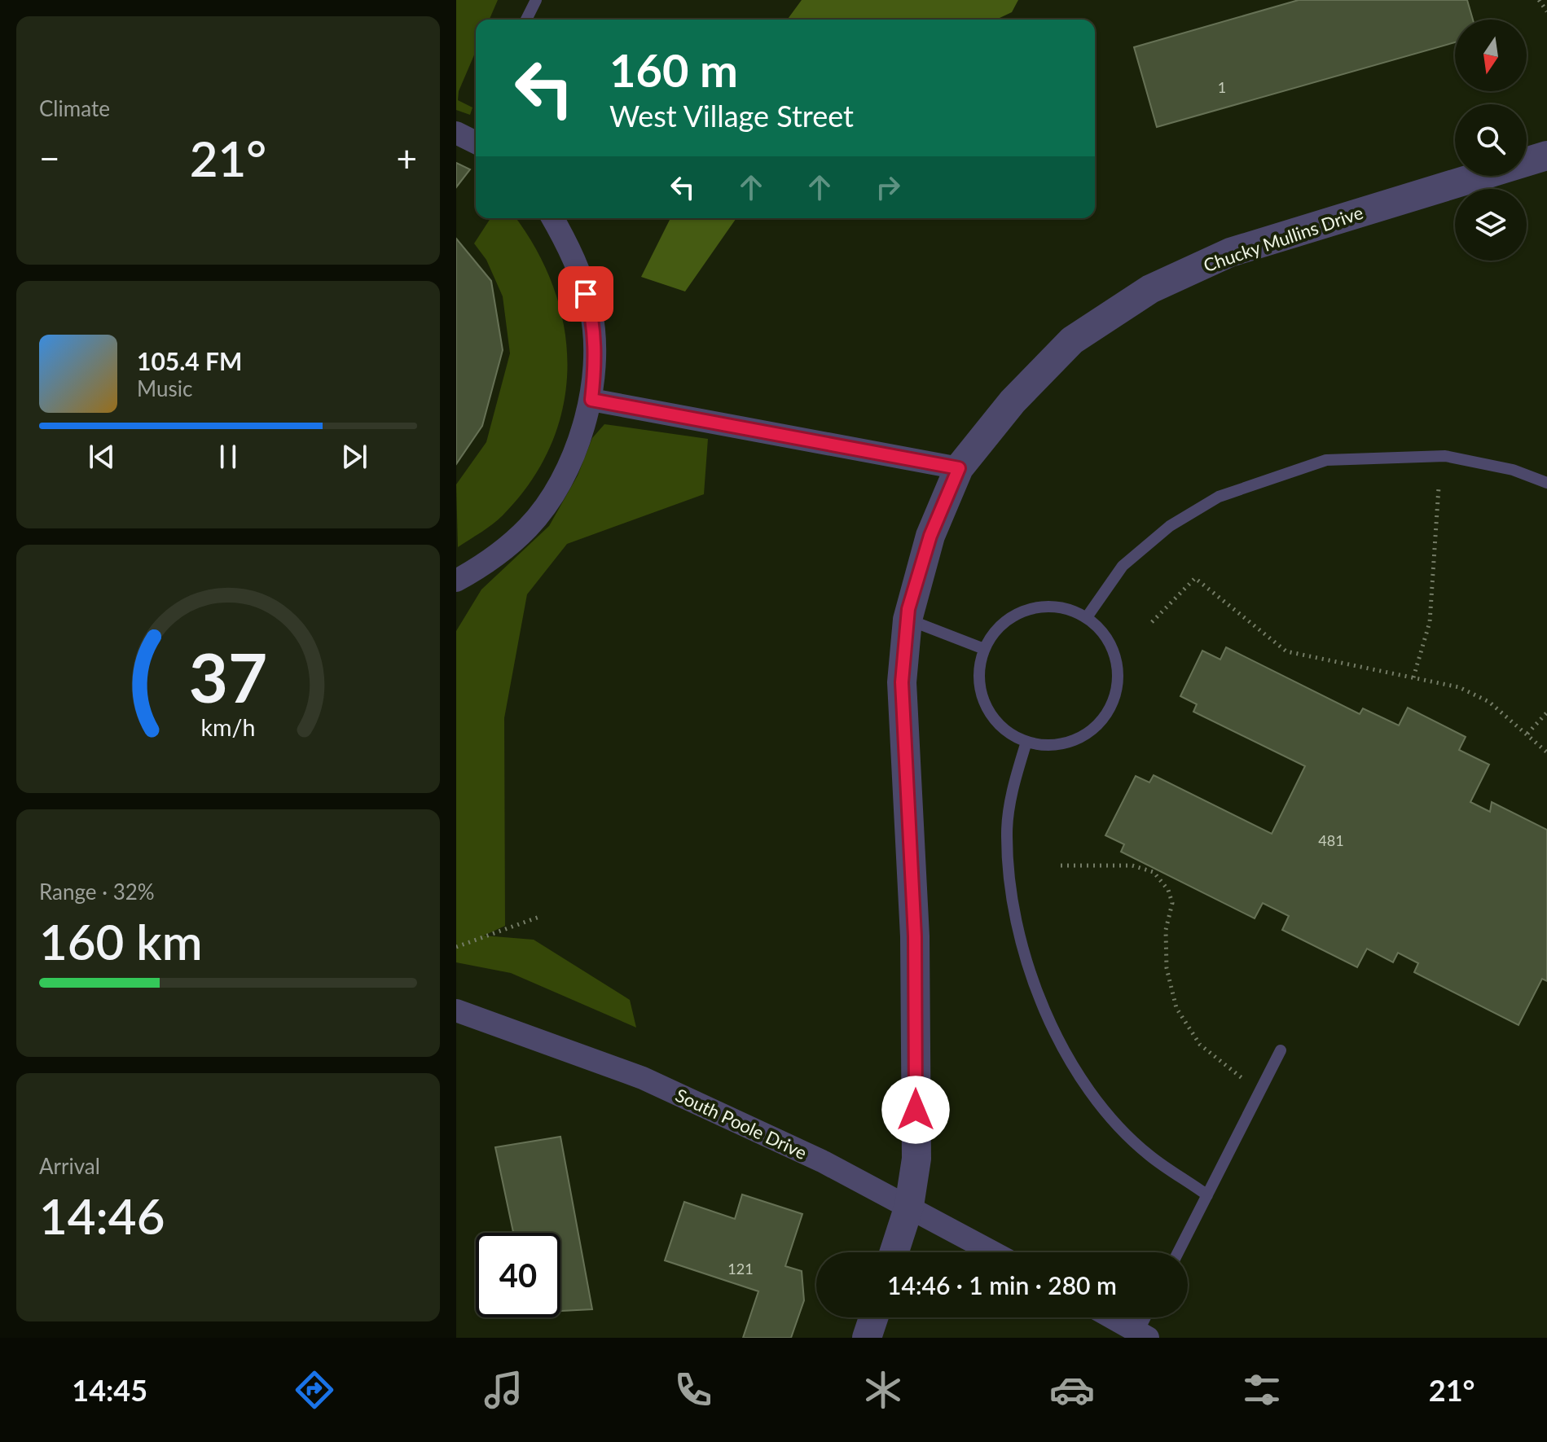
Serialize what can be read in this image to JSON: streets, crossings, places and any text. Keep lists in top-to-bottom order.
{
  "streets": {
    "street": ["Chucky Mullins Drive", "South Poole Drive"]
  },
  "crossings": [
    ["Chucky Mullins Drive", "South Poole Drive"]
  ],
  "house_numbers": ["1", "481", "121"],
  "north": "bottom",
  "page": {
    "tile": [
      "Climate",
      ["Range · 32%", "160 km"],
      ["Arrival", "14:46"]
    ],
    "turn": ["160 m", "West Village Street"],
    "heat": ["−", "21°", "+"],
    "song": ["105.4 FM", "Music"],
    "limit": "40",
    "trip": "14:46 · 1 min · 280 m",
    "tabs": ["14:45", "21°"],
    "gauge": ["37", "km/h"]
  }
}
